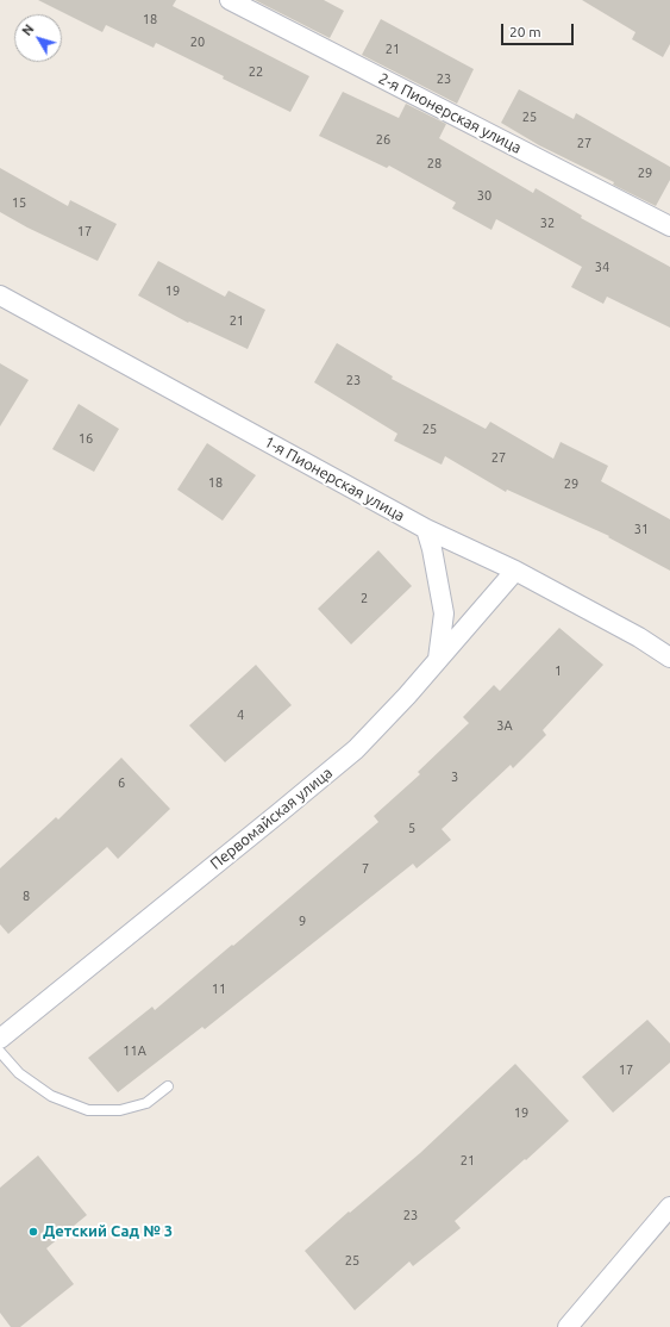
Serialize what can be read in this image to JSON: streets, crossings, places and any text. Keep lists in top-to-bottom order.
{
  "streets": {
    "street": ["2-я Пионерская улица", "1-я Пионерская улица", "Первомайская улица"]
  },
  "crossings": [
    ["1-я Пионерская улица", "Первомайская улица"]
  ],
  "places": ["Детский Сад № 3"],
  "house_numbers": [
    "18",
    "20",
    "21",
    "22",
    "23",
    "25",
    "26",
    "27",
    "28",
    "29",
    "30",
    "15",
    "32",
    "17",
    "34",
    "19",
    "21",
    "23",
    "25",
    "16",
    "27",
    "18",
    "29",
    "31",
    "2",
    "1",
    "4",
    "3А",
    "3",
    "6",
    "5",
    "7",
    "8",
    "9",
    "11",
    "11А",
    "17",
    "19",
    "21",
    "23",
    "25"
  ],
  "scale_bar": "20 m",
  "north": "top left"
}
